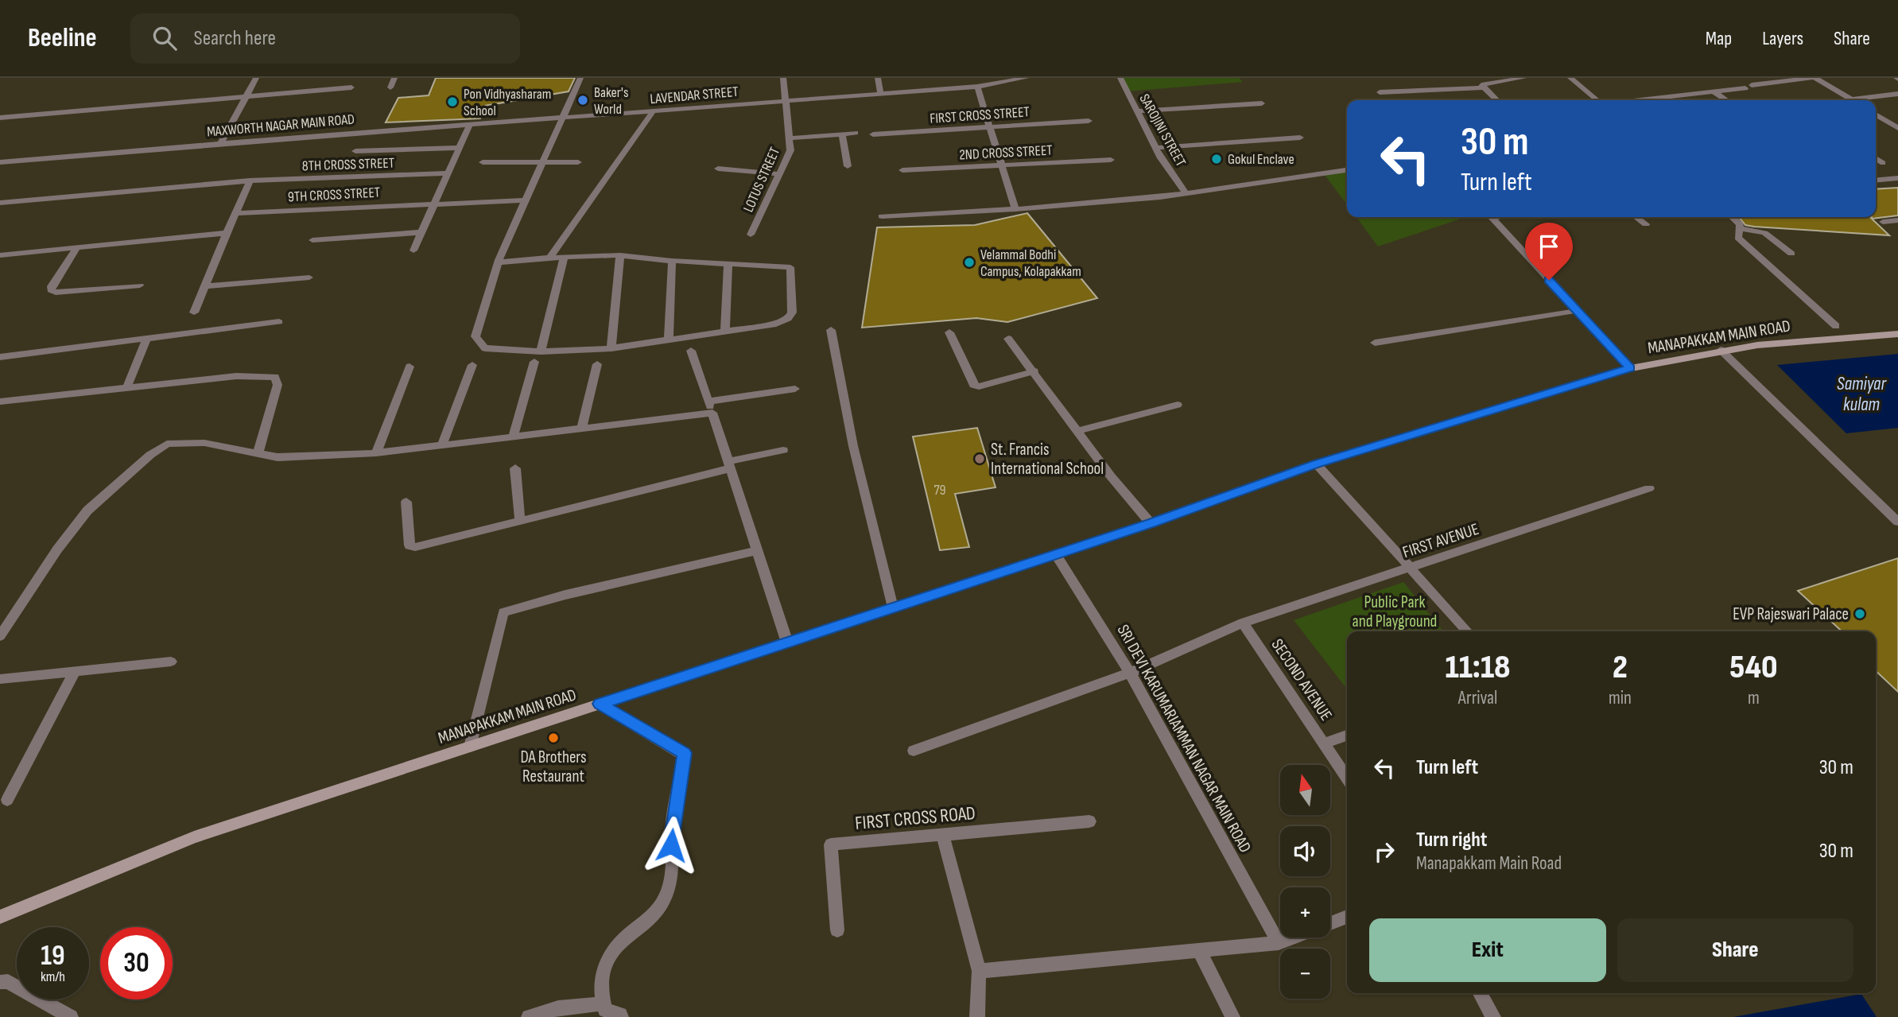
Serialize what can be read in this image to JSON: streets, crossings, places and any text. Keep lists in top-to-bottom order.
{
  "streets": {
    "main road": ["MANAPAKKAM MAIN ROAD"],
    "street": [
      "LAVENDAR STREET",
      "FIRST CROSS STREET",
      "MAXWORTH NAGAR MAIN ROAD",
      "SAROJINI STREET",
      "2ND CROSS STREET",
      "8TH CROSS STREET",
      "LOTUS STREET",
      "9TH CROSS STREET",
      "FIRST AVENUE",
      "SECOND AVENUE",
      "SRI DEVI KARUMARIAMMAN NAGAR MAIN ROAD",
      "FIRST CROSS ROAD"
    ]
  },
  "crossings": [
    ["LAVENDAR STREET", "MAXWORTH NAGAR MAIN ROAD"],
    ["LAVENDAR STREET", "LOTUS STREET"],
    ["MANAPAKKAM MAIN ROAD", "SRI DEVI KARUMARIAMMAN NAGAR MAIN ROAD"],
    ["FIRST AVENUE", "SECOND AVENUE"],
    ["FIRST AVENUE", "SRI DEVI KARUMARIAMMAN NAGAR MAIN ROAD"]
  ],
  "water": ["Samiyar kulam"],
  "parks": ["Public Park and Playground"],
  "places": [
    "Baker's World",
    "Pon Vidhyasharam School",
    "Gokul Enclave",
    "Velammal Bodhi Campus, Kolapakkam",
    "St. Francis International School",
    "EVP Rajeswari Palace",
    "DA Brothers Restaurant"
  ],
  "house_numbers": ["79"],
  "north": "top",
  "page": {
    "header": "Beeline",
    "search": "Search here",
    "nav": ["Map", "Layers", "Share"],
    "turn": ["30 m", "Turn left"],
    "eta": [
      "11:18",
      "Arrival",
      "2",
      "min",
      "540",
      "m"
    ],
    "list": [
      {
        "name": "Turn left",
        "value": "30 m"
      },
      {
        "name": "Turn right",
        "note": "Manapakkam Main Road",
        "value": "30 m"
      }
    ],
    "map_buttons": ["+", "−"],
    "buttons": ["Exit", "Share"],
    "speed": "19 km/h",
    "limit": "30"
  }
}
